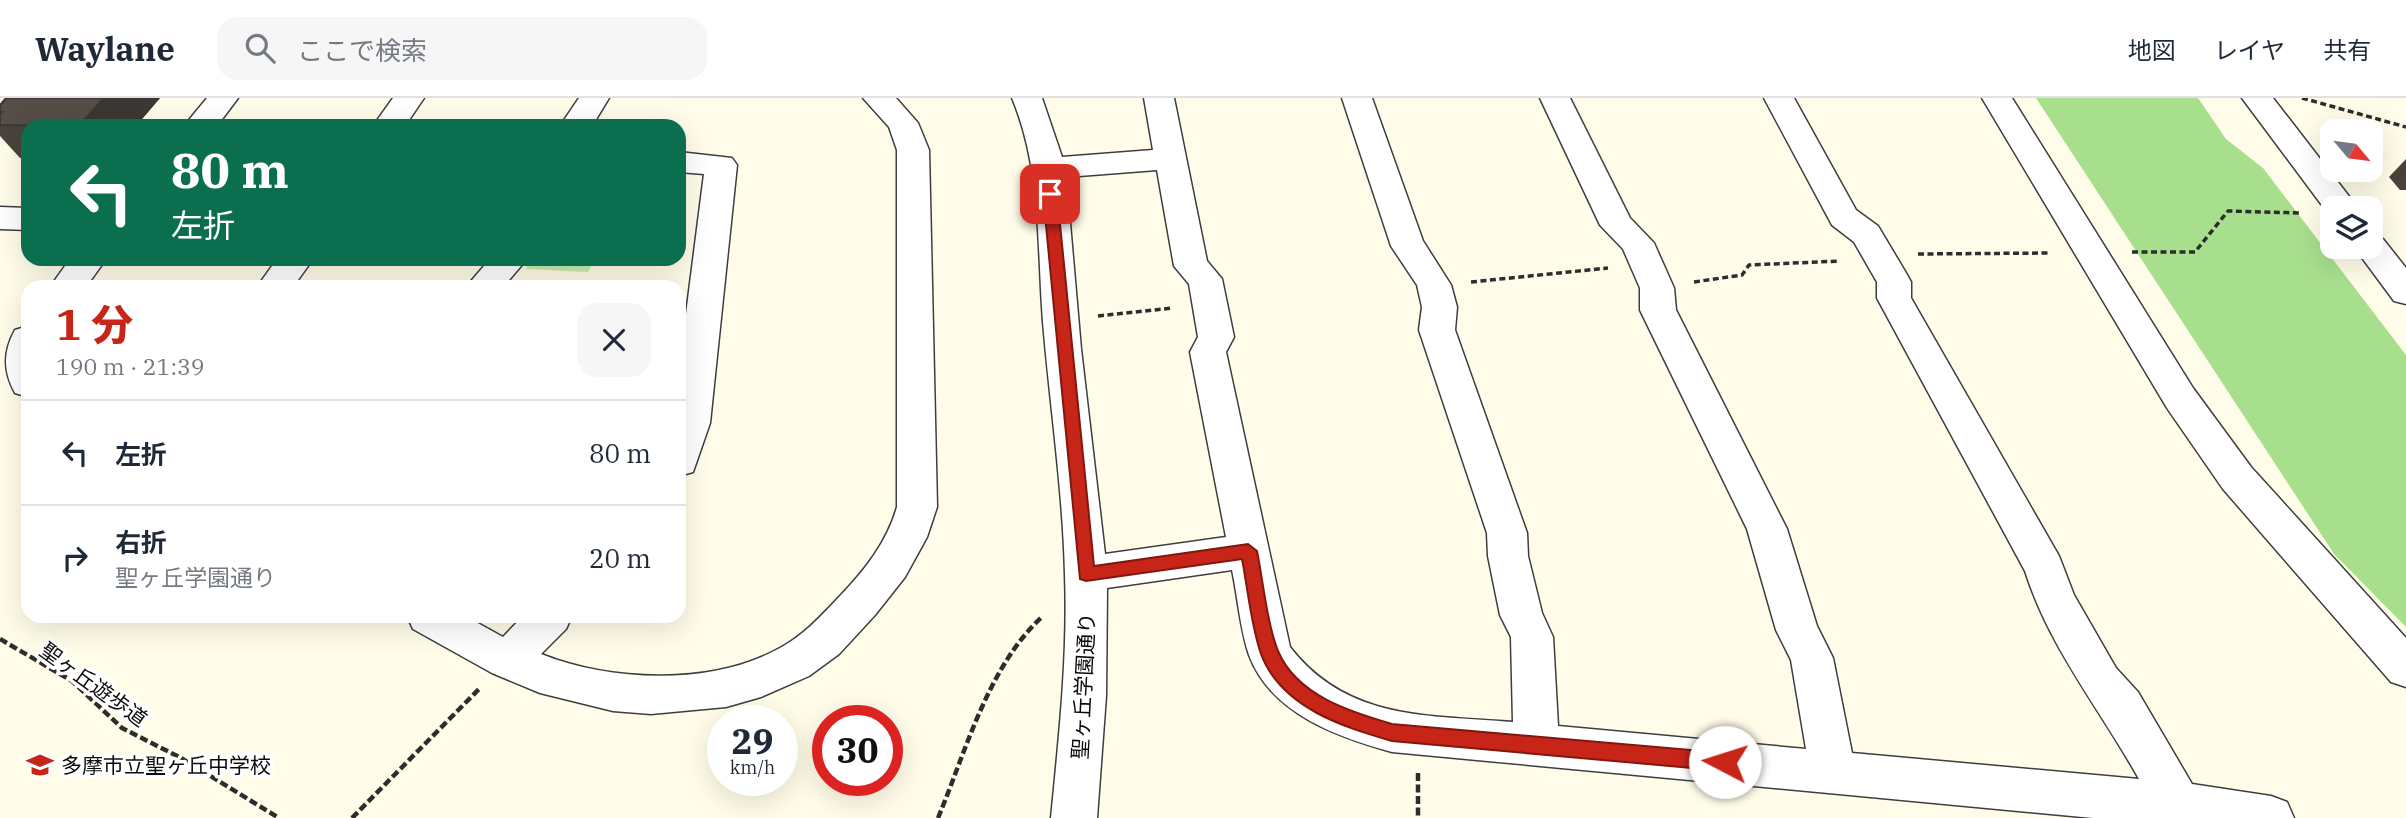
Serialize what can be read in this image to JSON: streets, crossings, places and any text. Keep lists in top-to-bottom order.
{
  "streets": {
    "street": ["聖ヶ丘学園通り"],
    "path": ["聖ヶ丘遊歩道"]
  },
  "places": {
    "school or university": ["多摩市立聖ヶ丘中学校"]
  },
  "north": "bottom right",
  "page": {
    "header": "Waylane",
    "search": "ここで検索",
    "nav": ["地図", "レイヤ", "共有"],
    "turn": ["80 m", "左折"],
    "heading": ["1 分", "190 m · 21:39"],
    "list": [
      {
        "name": "左折",
        "value": "80 m"
      },
      {
        "name": "右折",
        "note": "聖ヶ丘学園通り",
        "value": "20 m"
      }
    ],
    "speed": "29 km/h",
    "limit": "30"
  }
}
